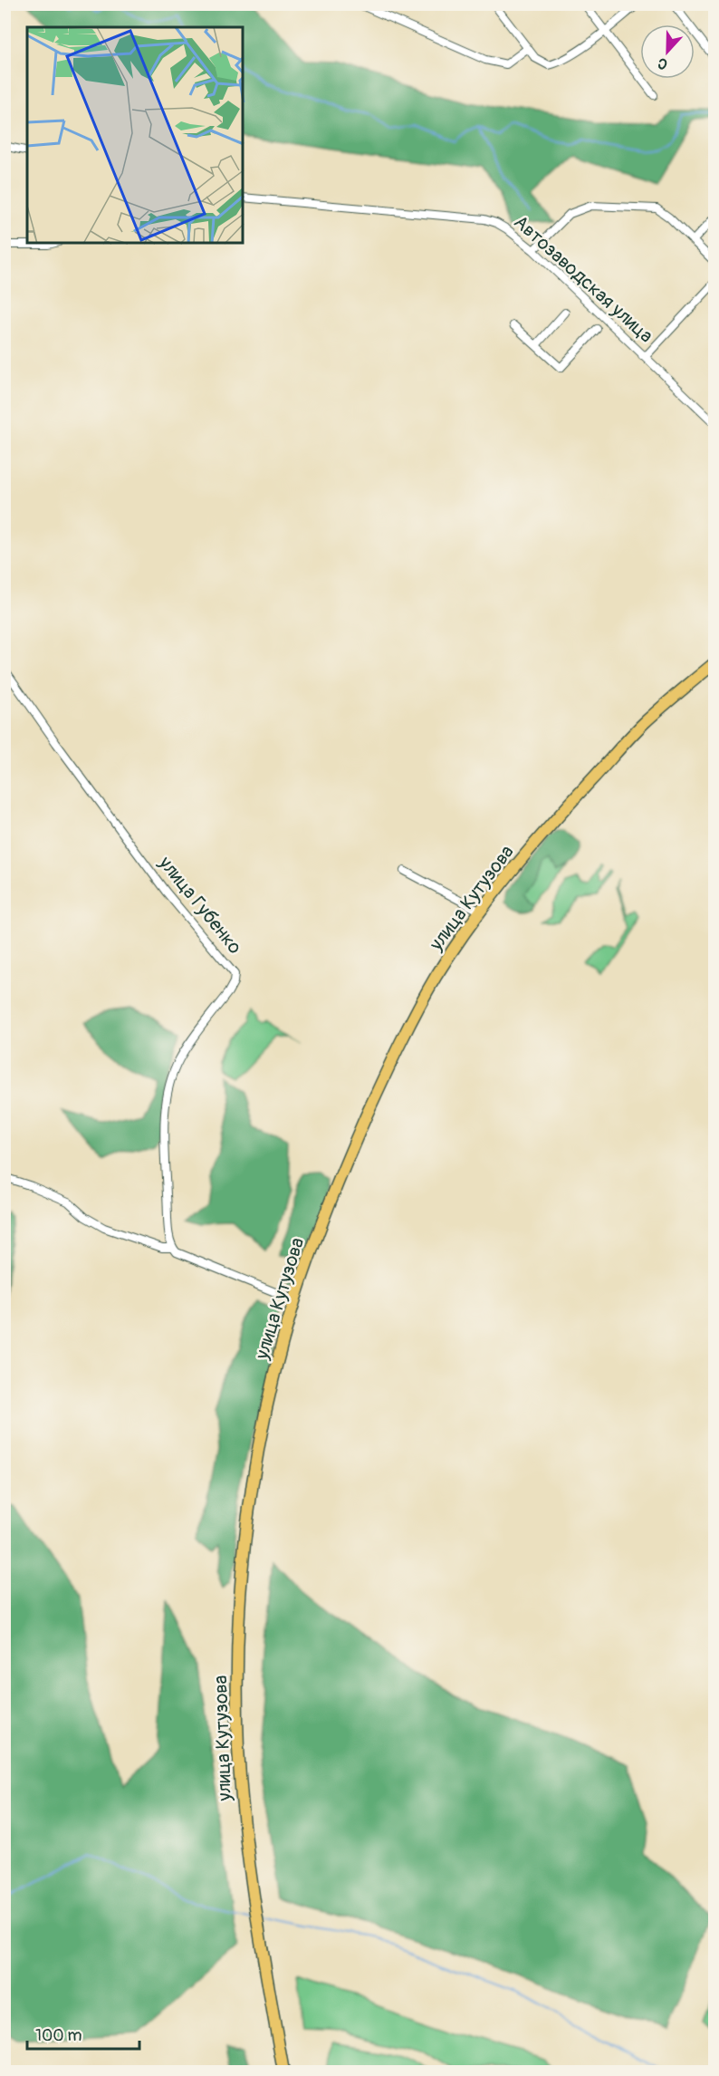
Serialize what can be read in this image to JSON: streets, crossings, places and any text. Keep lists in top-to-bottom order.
{
  "streets": {
    "main road": ["улица Кутузова"],
    "street": ["Автозаводская улица", "улица Губенко"]
  },
  "scale_bar": "100 m",
  "north": "bottom"
}
